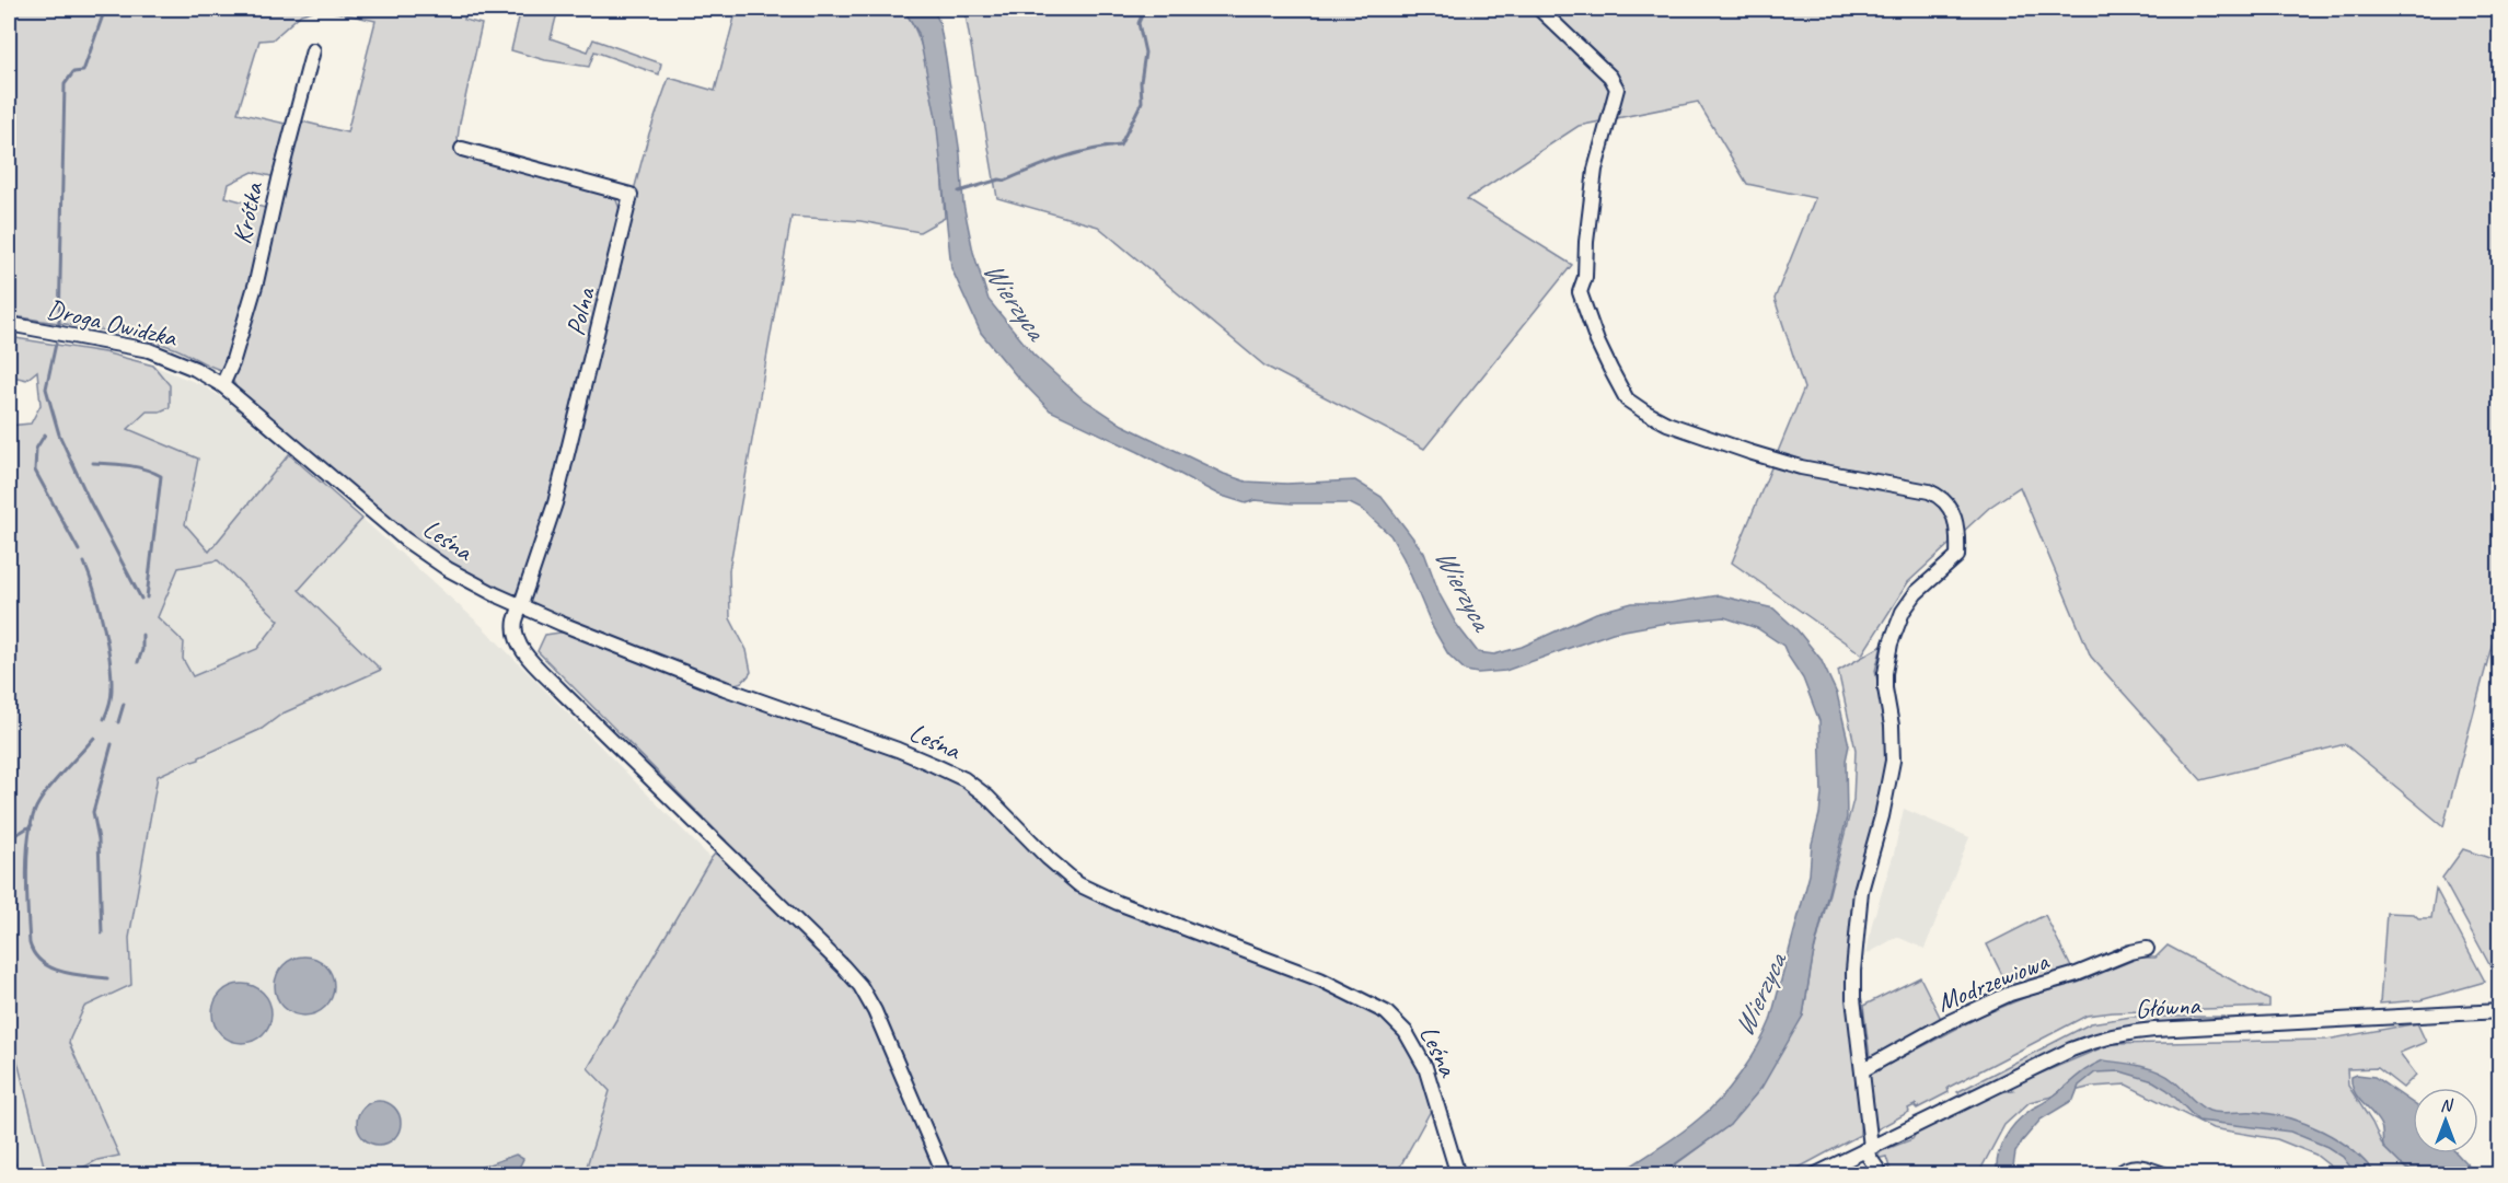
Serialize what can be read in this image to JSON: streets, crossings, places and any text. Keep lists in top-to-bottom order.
{
  "streets": {
    "street": [
      "Krótka",
      "Polna",
      "Droga Owidzka",
      "Leśna",
      "Modrzewiowa",
      "Główna"
    ]
  },
  "crossings": [
    ["Krótka", "Droga Owidzka"],
    ["Polna", "Leśna"],
    ["Droga Owidzka", "Leśna"]
  ],
  "water": ["Wierzyca"],
  "north": "top"
}
